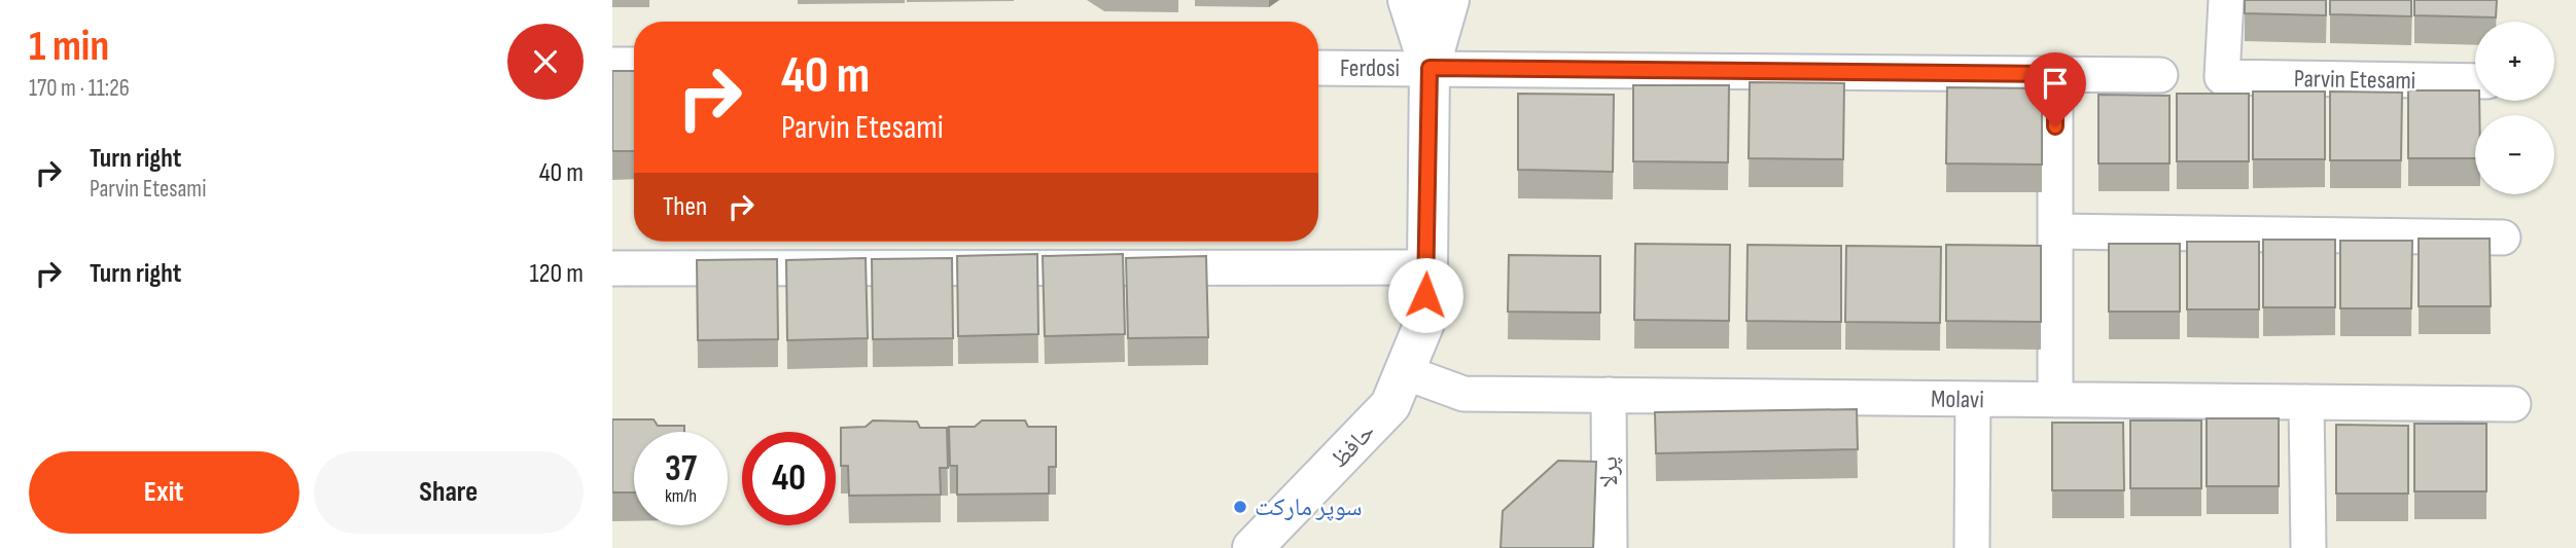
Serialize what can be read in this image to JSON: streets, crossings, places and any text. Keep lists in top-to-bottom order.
{
  "streets": {
    "street": [
      "Ferdosi",
      "Parvin Etesami",
      "Molavi",
      "حافظ",
      "پرلا"
    ]
  },
  "crossings": [
    ["Ferdosi", "حافظ"],
    ["Molavi", "حافظ"],
    ["Molavi", "پرلا"]
  ],
  "places": ["سوپر مارکت"],
  "page": {
    "heading": ["1 min", "170 m · 11:26"],
    "map_buttons": ["+", "−"],
    "turn": ["40 m", "Parvin Etesami"],
    "list": [
      {
        "name": "Turn right",
        "note": "Parvin Etesami",
        "value": "40 m"
      },
      {
        "name": "Turn right",
        "value": "120 m"
      }
    ],
    "then": "Then",
    "speed": "37 km/h",
    "limit": "40",
    "buttons": ["Exit", "Share"]
  }
}
